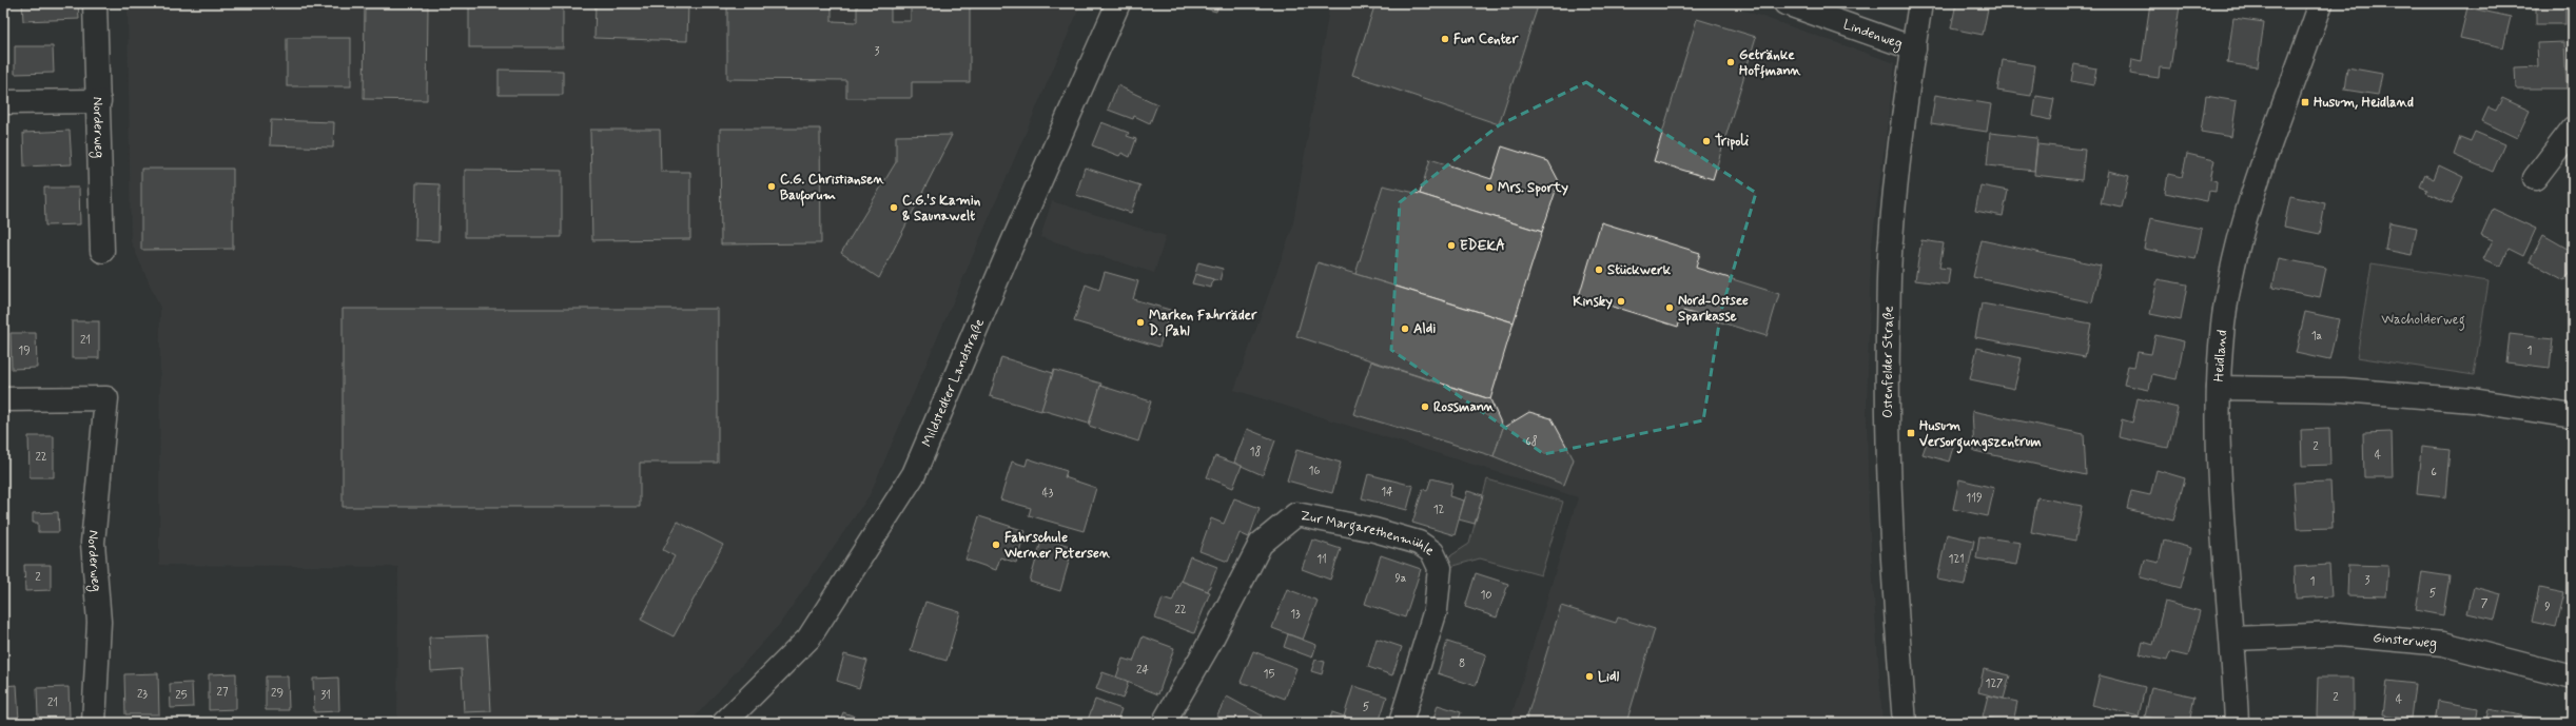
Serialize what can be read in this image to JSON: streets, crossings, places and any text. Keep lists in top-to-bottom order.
{
  "streets": {
    "street": [
      "Lindenweg",
      "Norderweg",
      "Heidland",
      "Ostenfelder Straße",
      "Mildstedter Landstraße",
      "Zur Margarethenmühle",
      "Ginsterweg"
    ]
  },
  "crossings": [
    ["Lindenweg", "Ostenfelder Straße"],
    ["Heidland", "Ginsterweg"]
  ],
  "parks": ["Wacholderweg"],
  "places": {
    "other": [
      "Fun Center",
      "Getränke Hoffmann",
      "Tripoli",
      "C.G. Christiansen Bauforum",
      "Mrs. Sporty",
      "C.G.'s Kamin & Saunawelt",
      "EDEKA",
      "Stückwerk",
      "Kinsky",
      "Nord-Ostsee Sparkasse",
      "Marken Fahrräder D. Pahl",
      "Aldi",
      "Rossmann",
      "Fahrschule Werner Petersen",
      "Lidl"
    ],
    "transit": ["Husum, Heidland", "Husum Versorgungszentrum"]
  },
  "house_numbers": [
    "3",
    "1a",
    "21",
    "19",
    "1",
    "68",
    "2",
    "18",
    "4",
    "22",
    "16",
    "6",
    "14",
    "43",
    "119",
    "12",
    "11",
    "121",
    "2",
    "9a",
    "3",
    "1",
    "5",
    "10",
    "7",
    "9",
    "22",
    "13",
    "8",
    "24",
    "15",
    "127",
    "27",
    "29",
    "23",
    "25",
    "31",
    "2",
    "4",
    "21",
    "5"
  ]
}
